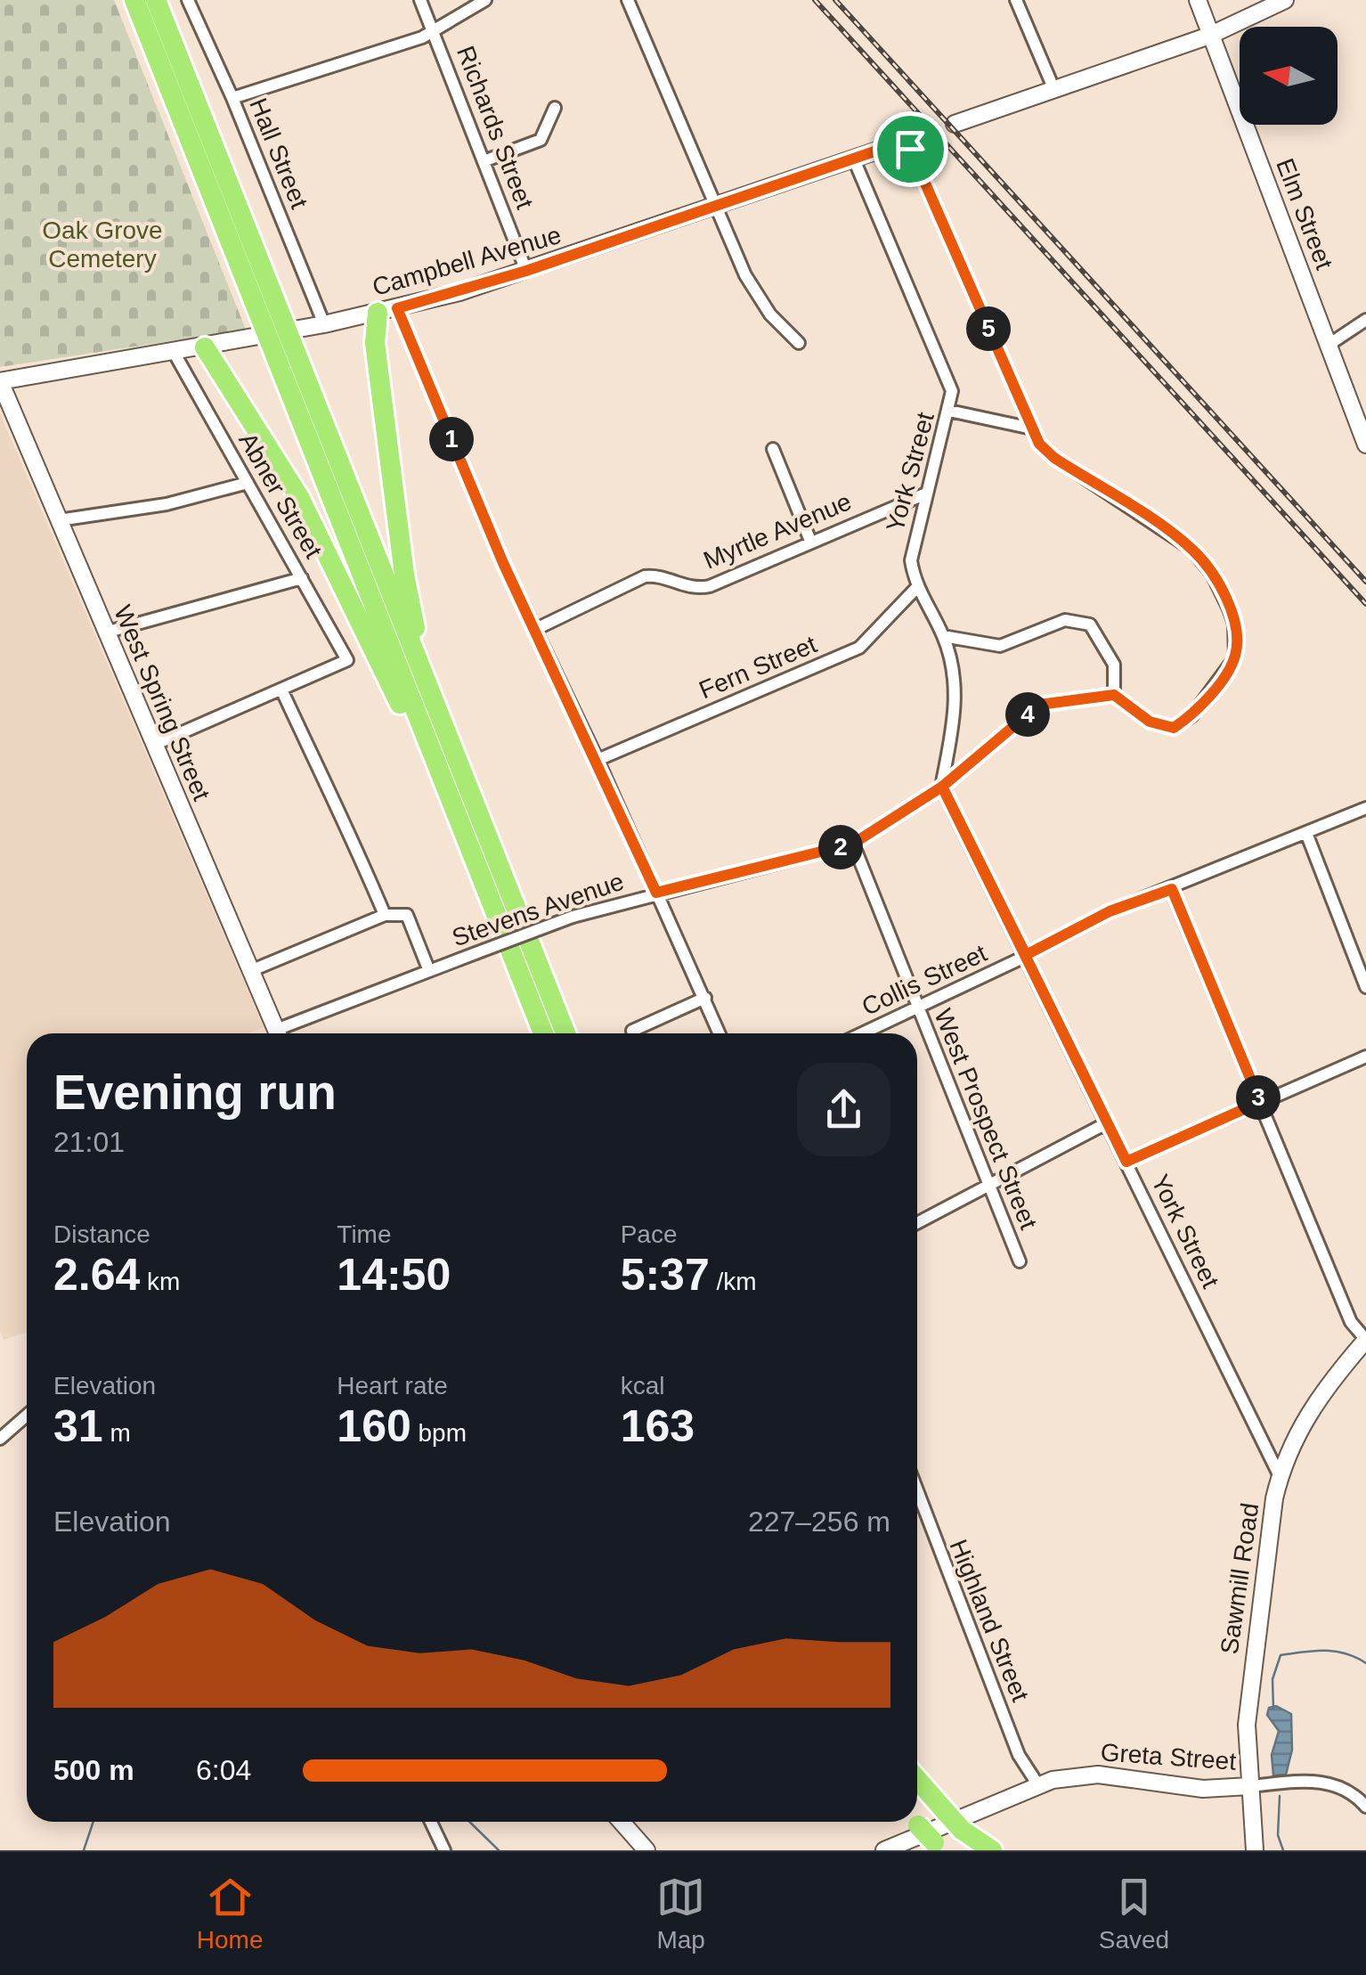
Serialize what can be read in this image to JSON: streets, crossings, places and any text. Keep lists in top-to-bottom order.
{
  "streets": {
    "main road": [
      "Elm Street",
      "Campbell Avenue",
      "West Spring Street",
      "Sawmill Road",
      "Greta Street"
    ],
    "street": [
      "Richards Street",
      "Hall Street",
      "York Street",
      "Abner Street",
      "Myrtle Avenue",
      "Fern Street",
      "Stevens Avenue",
      "Collis Street",
      "West Prospect Street",
      "Highland Street"
    ]
  },
  "crossings": [
    ["Richards Street", "Campbell Avenue"],
    ["Hall Street", "Campbell Avenue"],
    ["Campbell Avenue", "York Street"],
    ["Campbell Avenue", "Abner Street"],
    ["Campbell Avenue", "West Spring Street"],
    ["York Street", "Myrtle Avenue"],
    ["York Street", "Fern Street"],
    ["York Street", "Stevens Avenue"],
    ["York Street", "Collis Street"],
    ["York Street", "Sawmill Road"],
    ["Stevens Avenue", "West Prospect Street"],
    ["Collis Street", "West Prospect Street"],
    ["Sawmill Road", "Greta Street"],
    ["Highland Street", "Greta Street"]
  ],
  "parks": ["Oak Grove Cemetery"],
  "north": "left",
  "page": {
    "pins": [
      "5",
      "1",
      "4",
      "2",
      "3"
    ],
    "heading": ["Evening run", "21:01"],
    "stats": [
      ["Distance", "2.64 km"],
      ["Time", "14:50"],
      ["Pace", "5:37 /km"],
      ["Elevation", "31 m"],
      ["Heart rate", "160 bpm"],
      ["kcal", "163"]
    ],
    "chart": ["Elevation", "227–256 m"],
    "list": [
      {
        "name": "500 m",
        "note": "6:04"
      }
    ],
    "tabs": ["Home", "Map", "Saved"]
  }
}
